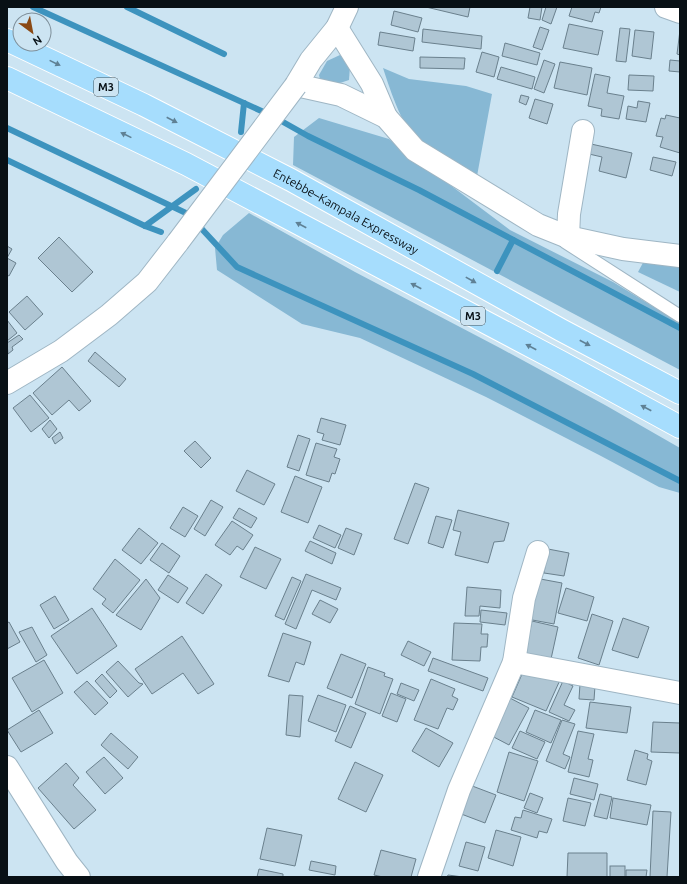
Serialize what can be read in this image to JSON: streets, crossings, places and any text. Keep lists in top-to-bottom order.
{
  "streets": {
    "highway": ["M3", "Entebbe–Kampala Expressway"]
  },
  "north": "bottom right"
}
